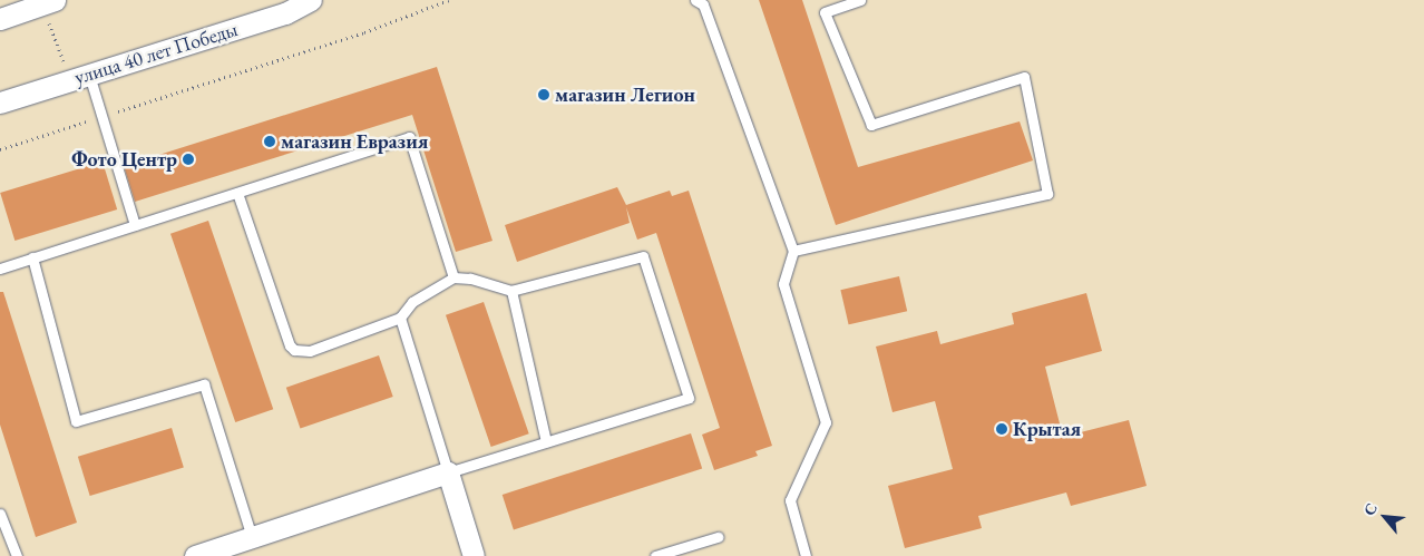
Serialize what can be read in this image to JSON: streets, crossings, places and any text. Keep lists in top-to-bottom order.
{
  "streets": {
    "street": ["улица 40 лет Победы"]
  },
  "places": [
    "магазин Легион",
    "магазин Евразия",
    "Фото Центр",
    "Крытая"
  ],
  "north": "top left"
}
